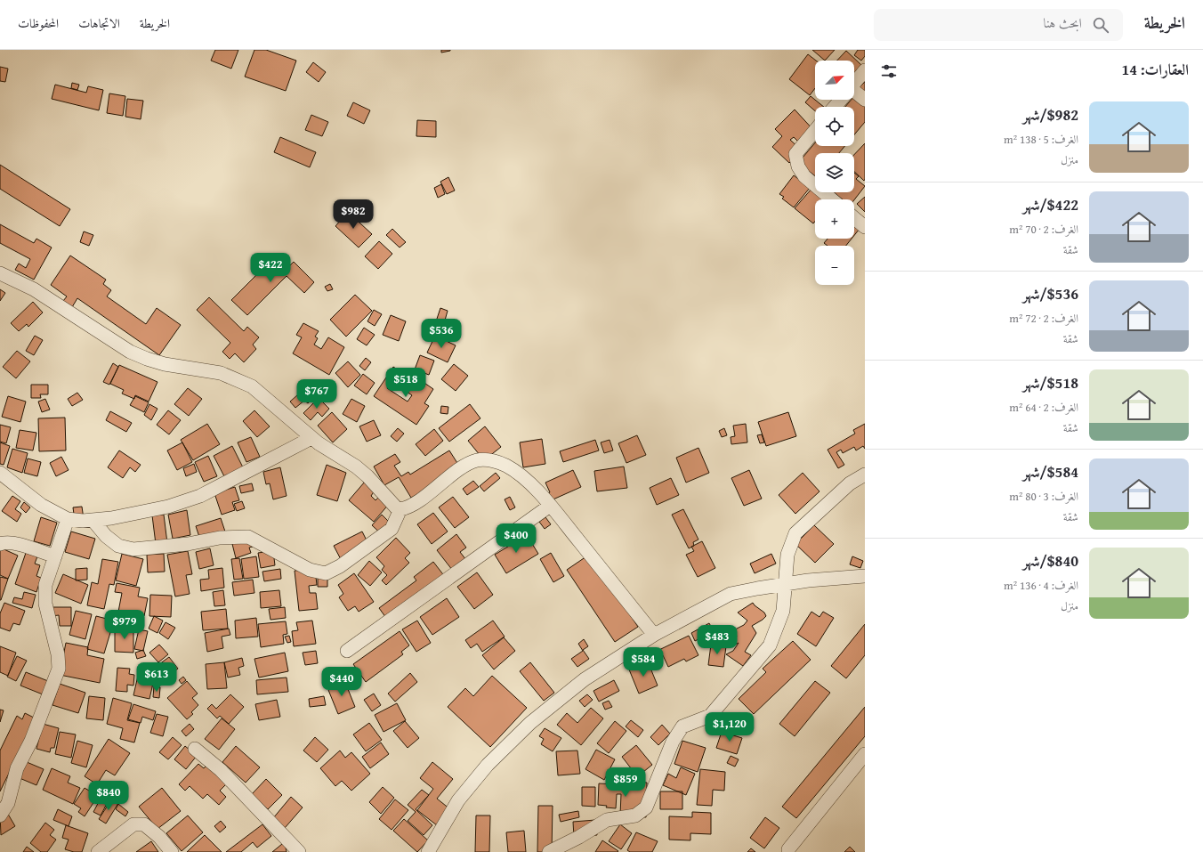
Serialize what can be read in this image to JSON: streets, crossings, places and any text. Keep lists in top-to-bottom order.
{
  "north": "top right",
  "page": {
    "header": "الخريطة",
    "search": "ابحث هنا",
    "nav": ["الخريطة", "الاتجاهات", "المحفوظات"],
    "heading": "العقارات: 14",
    "map_buttons": ["+", "−"],
    "list": [
      {
        "name": "$982/شهر",
        "note": "الغرف: 5 · 138 m² · منزل"
      },
      {
        "name": "$422/شهر",
        "note": "الغرف: 2 · 70 m² · شقة"
      },
      {
        "name": "$536/شهر",
        "note": "الغرف: 2 · 72 m² · شقة"
      },
      {
        "name": "$518/شهر",
        "note": "الغرف: 2 · 64 m² · شقة"
      },
      {
        "name": "$584/شهر",
        "note": "الغرف: 3 · 80 m² · شقة"
      },
      {
        "name": "$840/شهر",
        "note": "الغرف: 4 · 136 m² · منزل"
      }
    ],
    "price": [
      "$982",
      "$422",
      "$536",
      "$518",
      "$767",
      "$400",
      "$979",
      "$483",
      "$584",
      "$613",
      "$440",
      "$1,120",
      "$859",
      "$840"
    ]
  }
}
